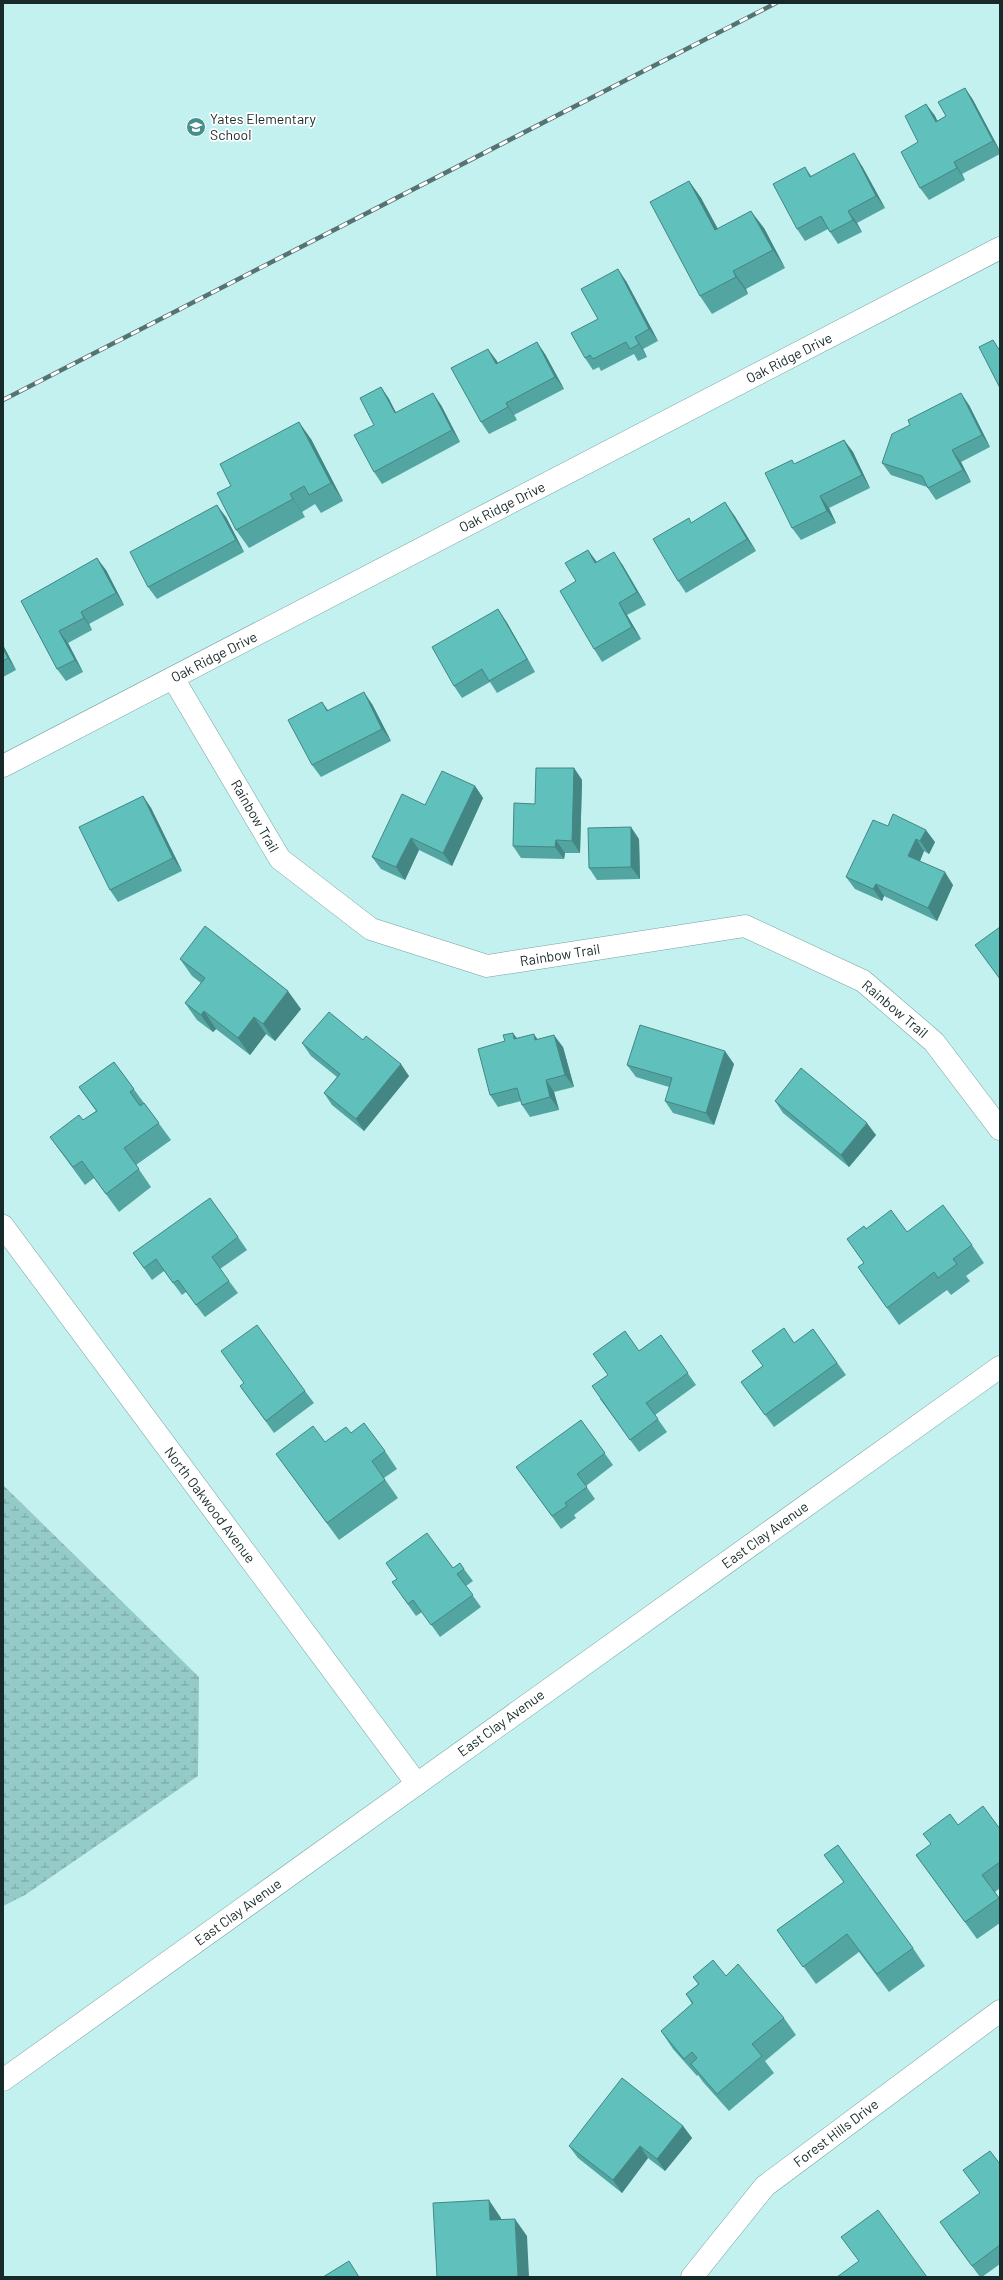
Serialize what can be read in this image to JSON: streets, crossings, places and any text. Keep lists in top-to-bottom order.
{
  "streets": {
    "street": [
      "Oak Ridge Drive",
      "Rainbow Trail",
      "North Oakwood Avenue",
      "East Clay Avenue",
      "Forest Hills Drive"
    ]
  },
  "crossings": [
    ["Oak Ridge Drive", "Rainbow Trail"],
    ["North Oakwood Avenue", "East Clay Avenue"]
  ],
  "places": {
    "school or university": ["Yates Elementary School"]
  }
}
